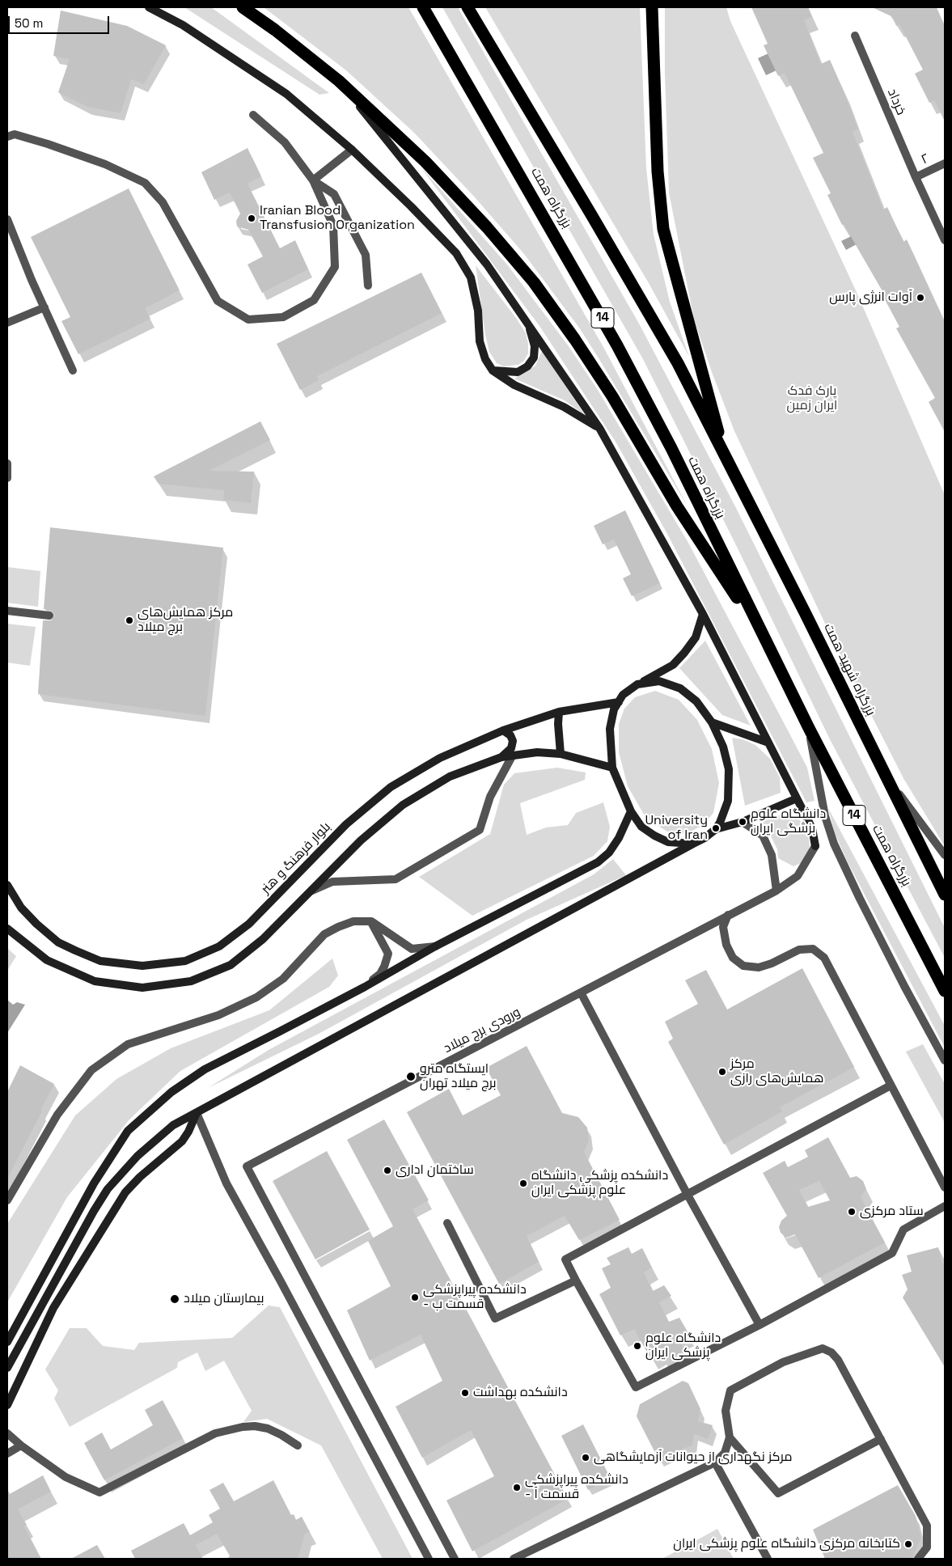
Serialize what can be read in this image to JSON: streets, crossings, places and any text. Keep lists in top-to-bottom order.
{
  "streets": {
    "highway": ["بزرگراه همت", "14", "بزرگراه شهید همت"],
    "main road": ["بلوار فرهنگ و هنر"],
    "street": ["خرداد", "۲", "ورودی برج میلاد"]
  },
  "crossings": [
    ["خرداد", "۲"],
    ["بزرگراه همت", "بزرگراه شهید همت"]
  ],
  "parks": ["پارک فدک ایران زمین"],
  "places": [
    "Iranian Blood Transfusion Organization",
    "آوات انرژی پارس",
    "مرکز همایش‌های برج میلاد",
    "دانشگاه علوم بزشگى ايران",
    "University of Iran",
    "مرکز همایش‌های رازی",
    "ایستگاه مترو برج میلاد تهران",
    "ساختمان اداری",
    "دانشکده پزشکی دانشگاه علوم پزشکی ایران",
    "ستاد مرکزی",
    "دانشکده پیراپزشکی - قسمت ب",
    "بیمارستان میلاد",
    "دانشگاه علوم پزشکی ایران",
    "دانشکده بهداشت",
    "مرکز نگهداری از حیوانات آزمایشگاهی",
    "دانشکده پیراپزشکی - قسمت آ",
    "کتابخانه مرکزی دانشگاه علوم پزشکی ایران"
  ],
  "scale_bar": "50 m"
}
